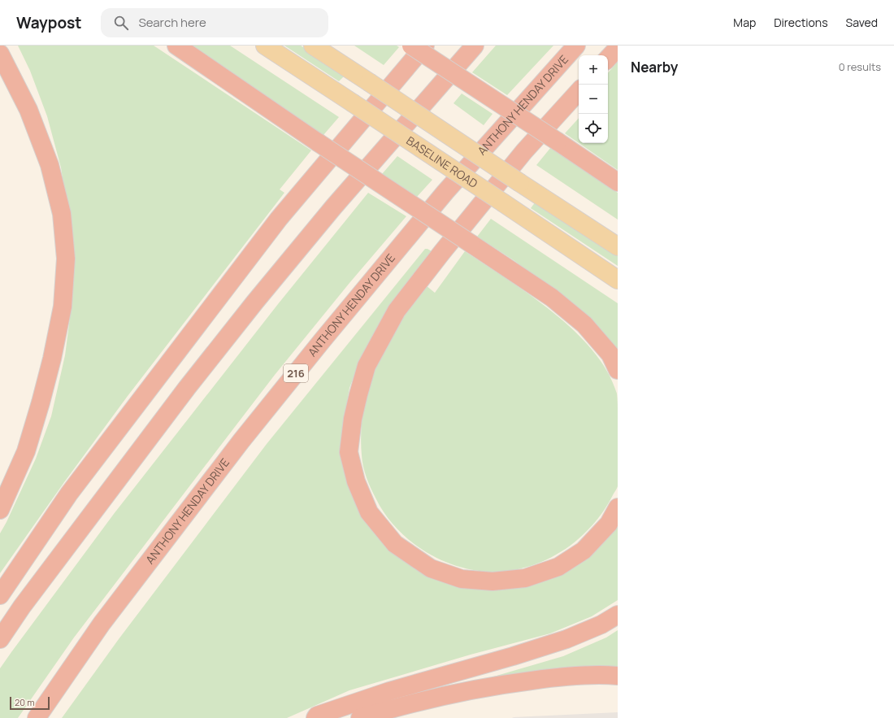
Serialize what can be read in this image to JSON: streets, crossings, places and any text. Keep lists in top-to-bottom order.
{
  "streets": {
    "highway": ["ANTHONY HENDAY DRIVE", "216"],
    "main road": ["BASELINE ROAD"]
  },
  "scale_bar": "20 m",
  "page": {
    "header": "Waypost",
    "search": "Search here",
    "nav": ["Map", "Directions", "Saved"],
    "heading": ["Nearby", "0 results"],
    "map_buttons": ["+", "−"],
    "scale": "20 m"
  }
}
